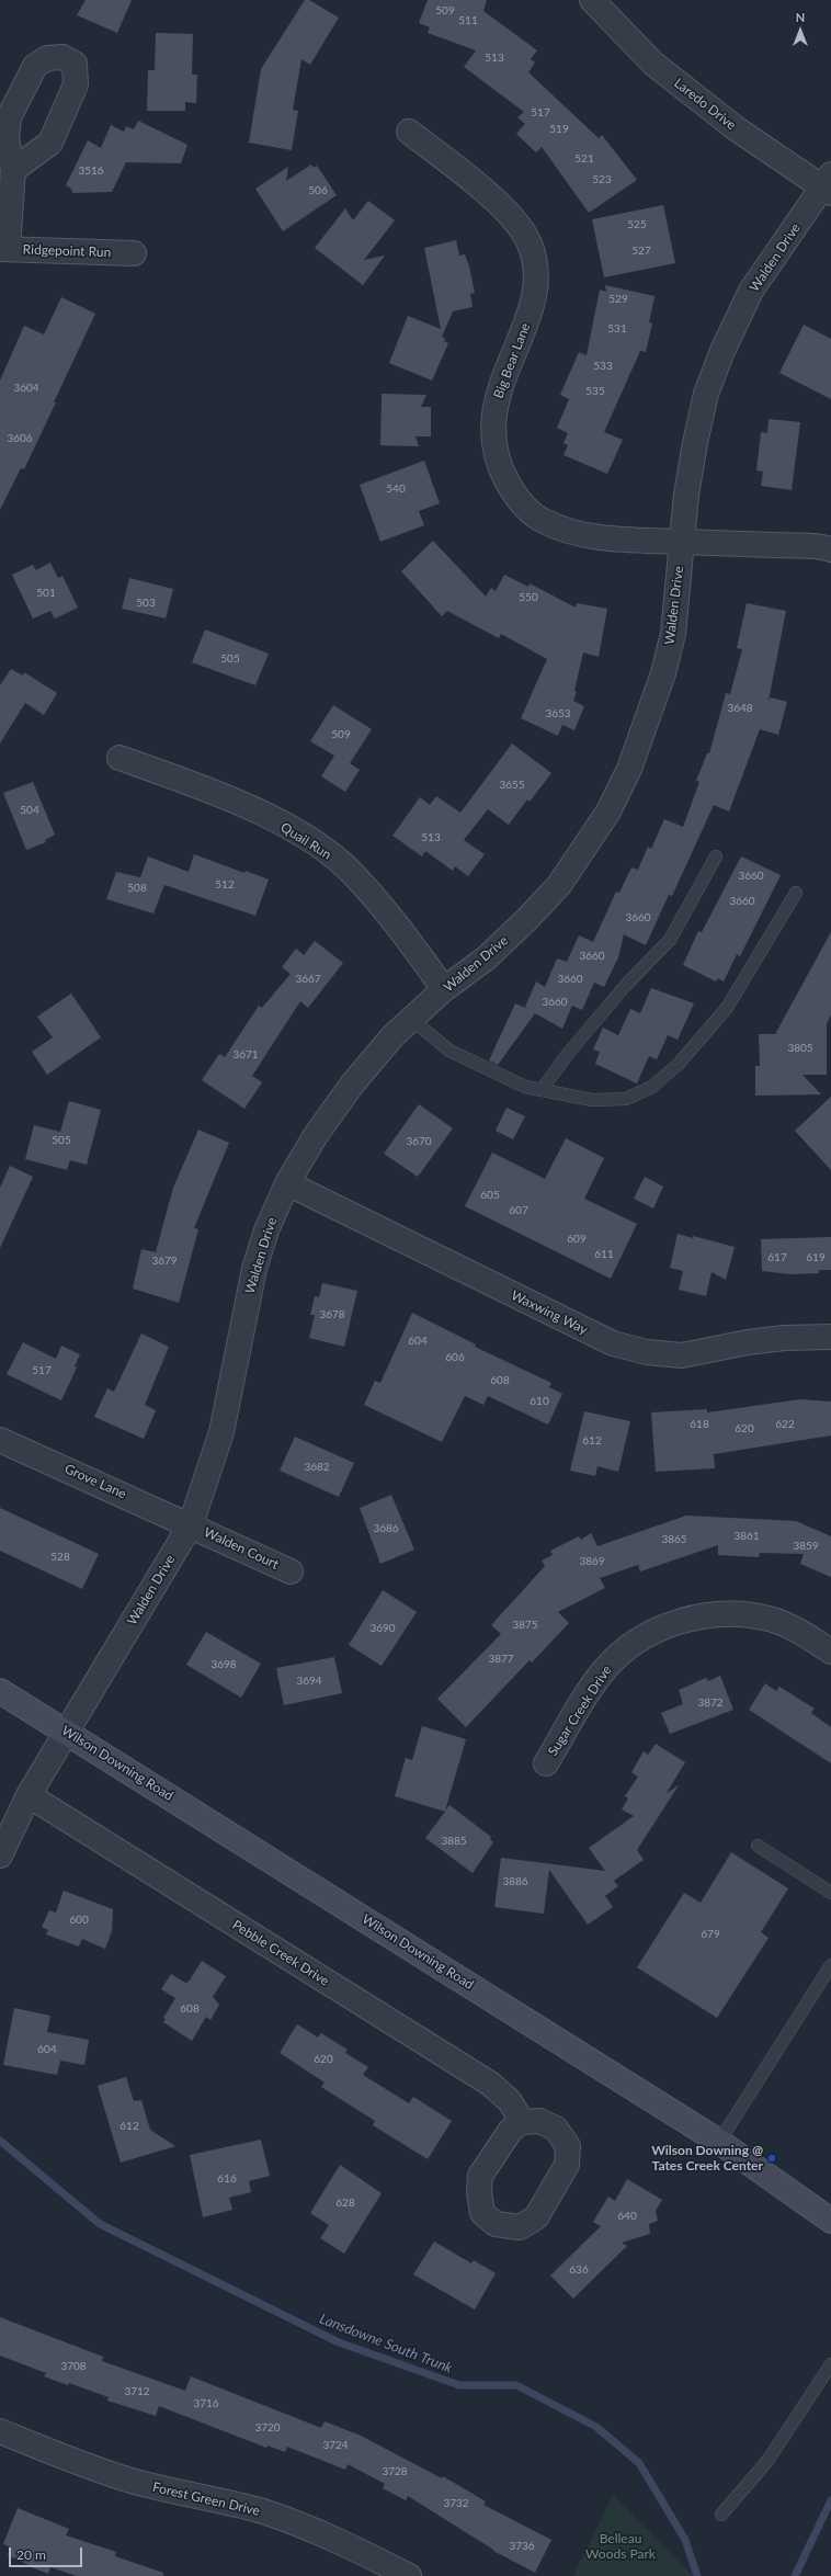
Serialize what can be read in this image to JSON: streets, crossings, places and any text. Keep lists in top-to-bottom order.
{
  "streets": {
    "street": [
      "Laredo Drive",
      "Ridgepoint Run",
      "Walden Drive",
      "Big Bear Lane",
      "Quail Run",
      "Waxwing Way",
      "Grove Lane",
      "Walden Court",
      "Sugar Creek Drive",
      "Wilson Downing Road",
      "Pebble Creek Drive",
      "Forest Green Drive"
    ]
  },
  "crossings": [
    ["Laredo Drive", "Walden Drive"],
    ["Walden Drive", "Big Bear Lane"],
    ["Walden Drive", "Quail Run"],
    ["Walden Drive", "Waxwing Way"],
    ["Walden Drive", "Grove Lane"],
    ["Walden Drive", "Walden Court"],
    ["Walden Drive", "Wilson Downing Road"],
    ["Walden Drive", "Pebble Creek Drive"],
    ["Grove Lane", "Walden Court"]
  ],
  "water": ["Lansdowne South Trunk"],
  "parks": ["Belleau Woods Park"],
  "places": ["Wilson Downing @ Tates Creek Center"],
  "house_numbers": [
    "509",
    "511",
    "513",
    "517",
    "519",
    "521",
    "3516",
    "523",
    "506",
    "525",
    "527",
    "529",
    "531",
    "533",
    "3604",
    "535",
    "3606",
    "540",
    "501",
    "550",
    "503",
    "505",
    "3648",
    "3653",
    "509",
    "3655",
    "504",
    "513",
    "3660",
    "512",
    "508",
    "3660",
    "3660",
    "3660",
    "3667",
    "3660",
    "3660",
    "3805",
    "3671",
    "505",
    "3670",
    "605",
    "607",
    "609",
    "611",
    "617",
    "619",
    "3679",
    "3678",
    "604",
    "606",
    "517",
    "608",
    "610",
    "618",
    "622",
    "620",
    "612",
    "3682",
    "3686",
    "3861",
    "3865",
    "3859",
    "528",
    "3869",
    "3875",
    "3690",
    "3877",
    "3698",
    "3694",
    "3872",
    "3885",
    "3886",
    "600",
    "679",
    "608",
    "604",
    "620",
    "612",
    "616",
    "628",
    "640",
    "636",
    "3708",
    "3712",
    "3716",
    "3720",
    "3724",
    "3728",
    "3732",
    "3736"
  ],
  "scale_bar": "20 m",
  "north": "top"
}
